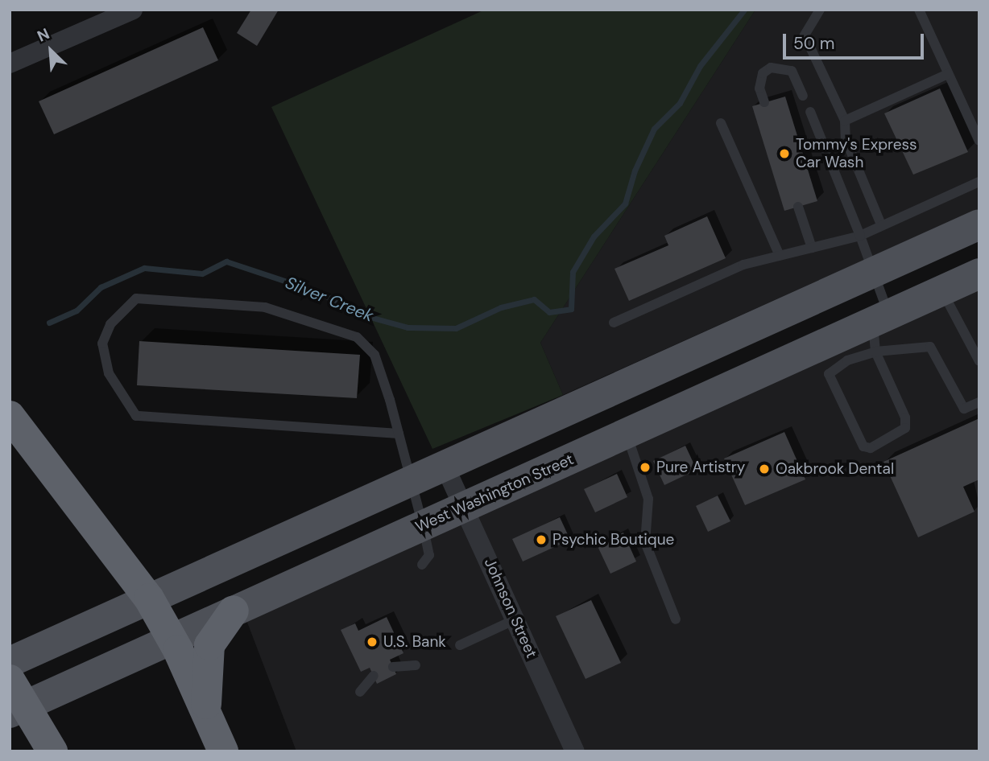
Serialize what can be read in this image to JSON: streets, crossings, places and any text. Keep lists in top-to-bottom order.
{
  "streets": {
    "main road": ["West Washington Street"],
    "street": ["Johnson Street"]
  },
  "crossings": [
    ["West Washington Street", "Johnson Street"]
  ],
  "water": ["Silver Creek"],
  "places": [
    "Tommy's Express Car Wash",
    "Pure Artistry",
    "Oakbrook Dental",
    "Psychic Boutique",
    "U.S. Bank"
  ],
  "scale_bar": "50 m",
  "north": "top left"
}
